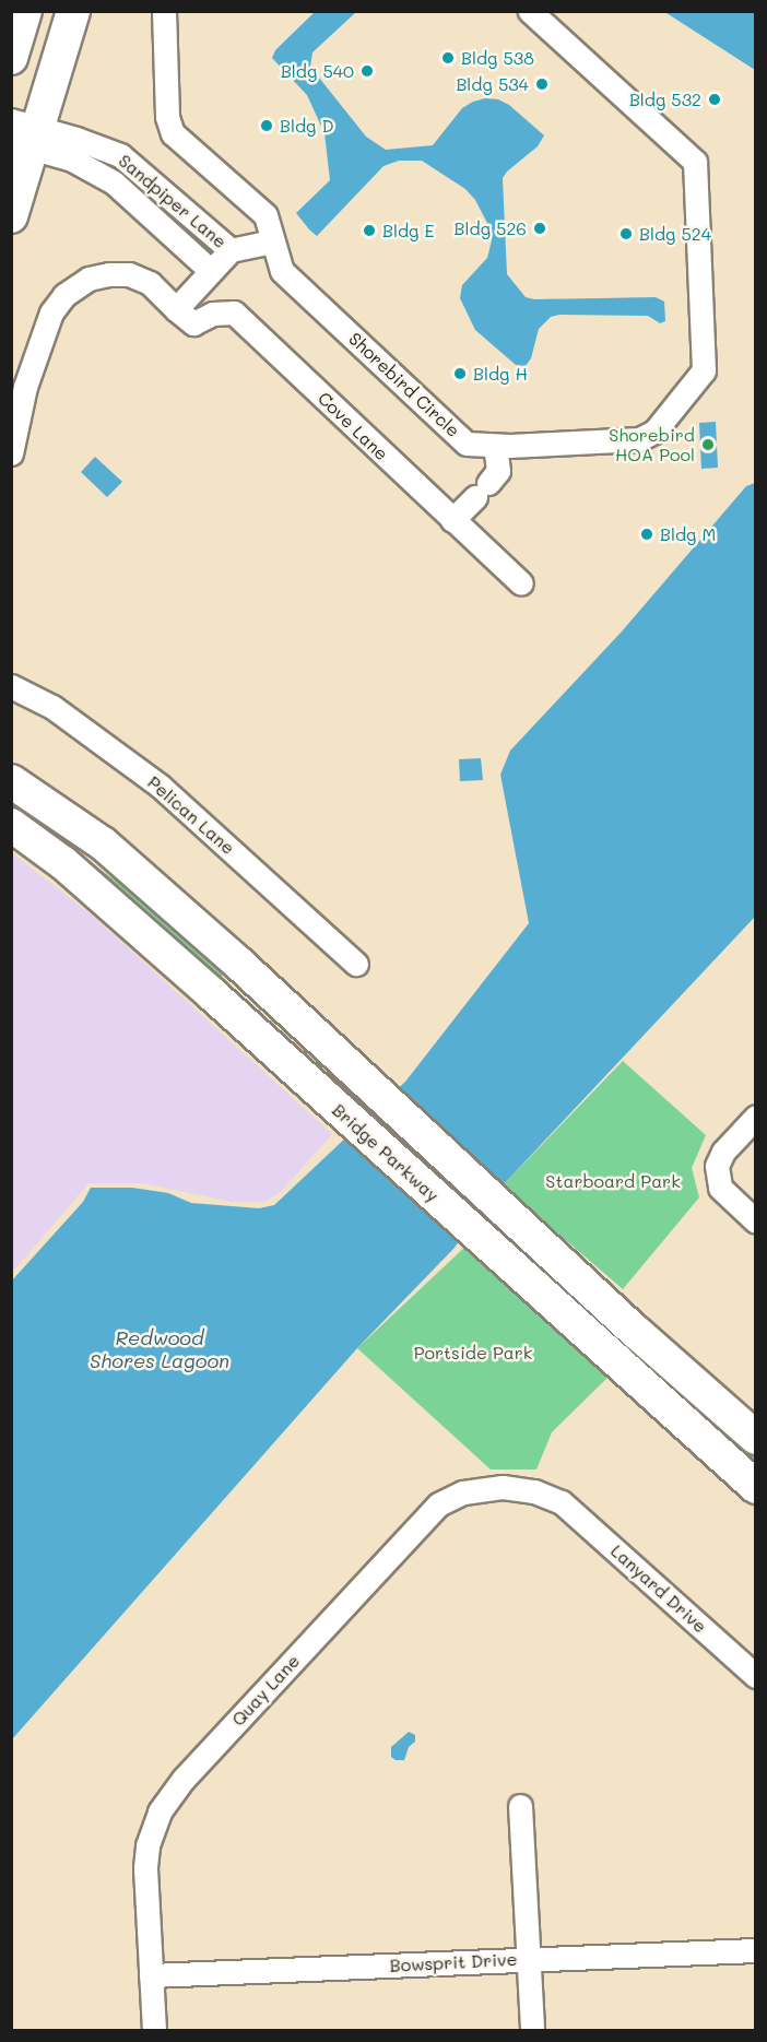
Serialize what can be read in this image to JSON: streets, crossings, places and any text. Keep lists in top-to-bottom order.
{
  "streets": {
    "street": [
      "Sandpiper Lane",
      "Shorebird Circle",
      "Cove Lane",
      "Pelican Lane",
      "Bridge Parkway",
      "Lanyard Drive",
      "Quay Lane",
      "Bowsprit Drive"
    ]
  },
  "crossings": [
    ["Lanyard Drive", "Quay Lane"],
    ["Quay Lane", "Bowsprit Drive"]
  ],
  "water": ["Redwood Shores Lagoon"],
  "parks": ["Starboard Park", "Portside Park"],
  "places": [
    "Bldg 538",
    "Bldg 540",
    "Bldg 534",
    "Bldg 532",
    "Bldg D",
    "Bldg 526",
    "Bldg E",
    "Bldg 524",
    "Bldg H",
    "Shorebird HOA Pool",
    "Bldg M"
  ]
}
